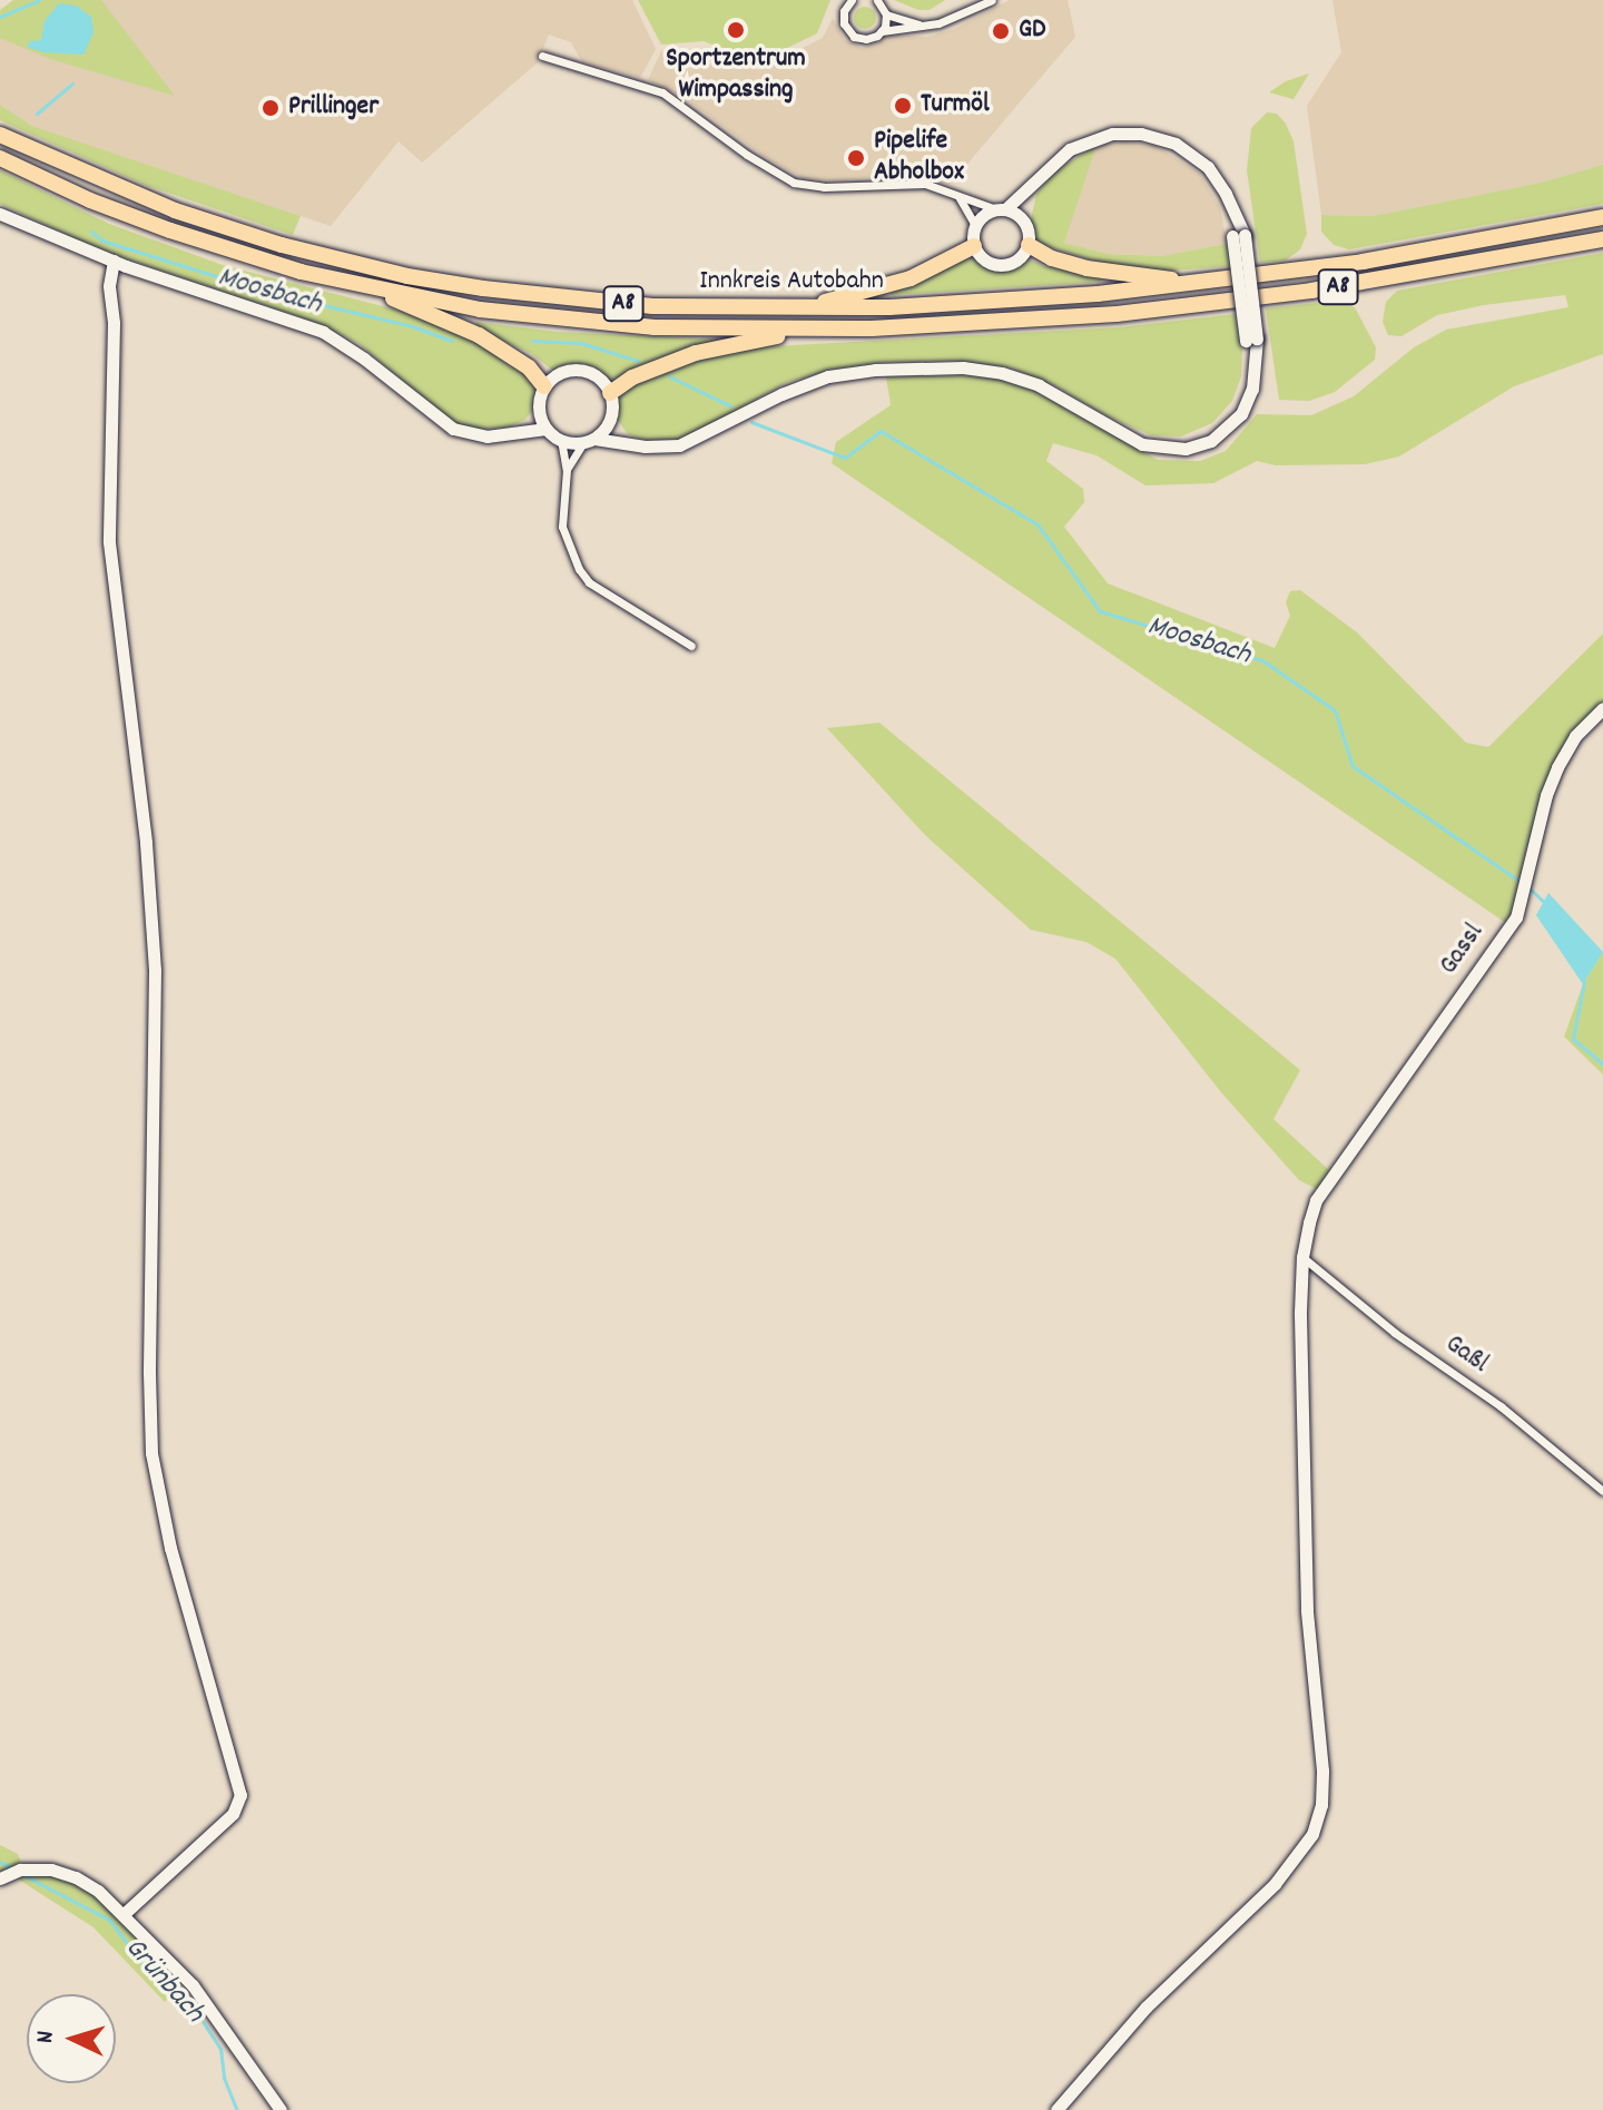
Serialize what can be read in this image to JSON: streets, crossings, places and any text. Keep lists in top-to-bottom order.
{
  "streets": {
    "highway": ["Innkreis Autobahn", "A8"],
    "street": ["Gassl", "Gaßl"]
  },
  "crossings": [
    ["Gassl", "Gaßl"]
  ],
  "water": ["Moosbach", "Grünbach"],
  "places": [
    "Sportzentrum Wimpassing",
    "GD",
    "Turmöl",
    "Prillinger",
    "Pipelife Abholbox"
  ],
  "north": "left"
}
